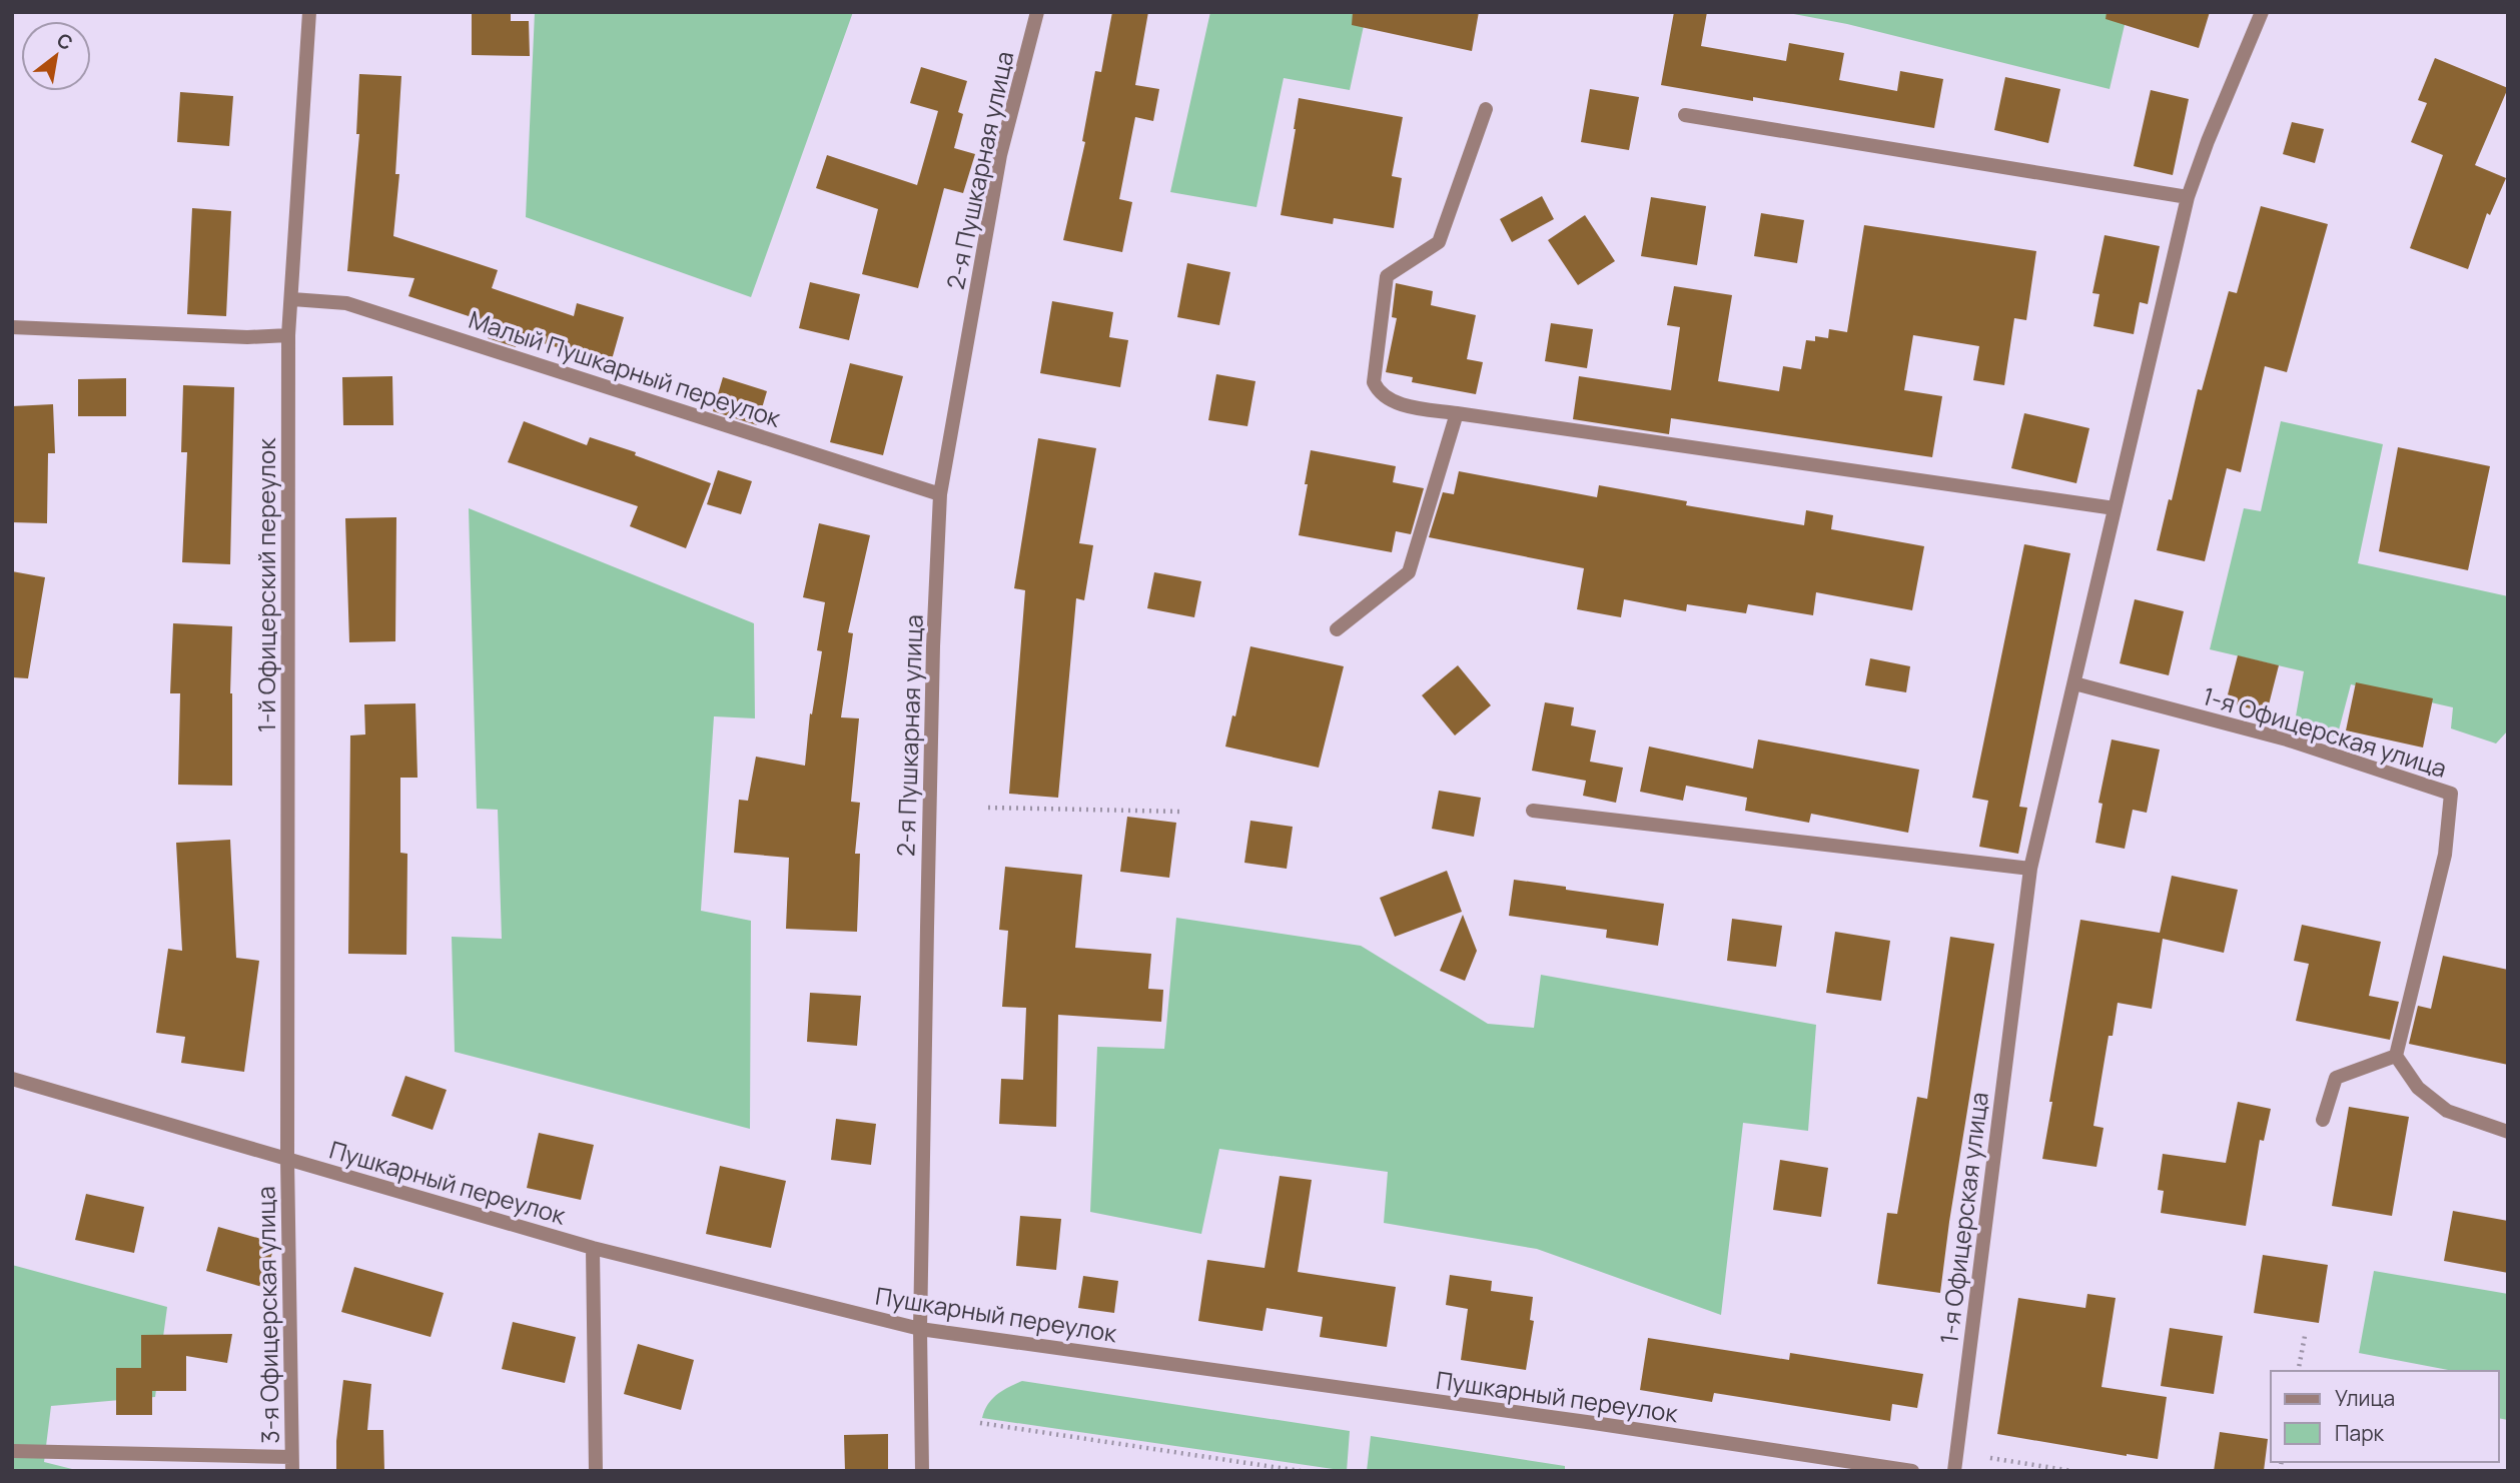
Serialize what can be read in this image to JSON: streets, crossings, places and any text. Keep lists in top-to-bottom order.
{
  "streets": {
    "street": [
      "2-я Пушкарная улица",
      "Малый Пушкарный переулок",
      "1-й Офицерский переулок",
      "1-я Офицерская улица",
      "Пушкарный переулок",
      "3-я Офицерская улица"
    ]
  },
  "crossings": [
    ["2-я Пушкарная улица", "Малый Пушкарный переулок"],
    ["2-я Пушкарная улица", "Пушкарный переулок"],
    ["Малый Пушкарный переулок", "1-й Офицерский переулок"],
    ["1-й Офицерский переулок", "Пушкарный переулок"],
    ["1-й Офицерский переулок", "3-я Офицерская улица"],
    ["Пушкарный переулок", "3-я Офицерская улица"]
  ],
  "legend": ["Улица", "Парк"],
  "north": "top right"
}
